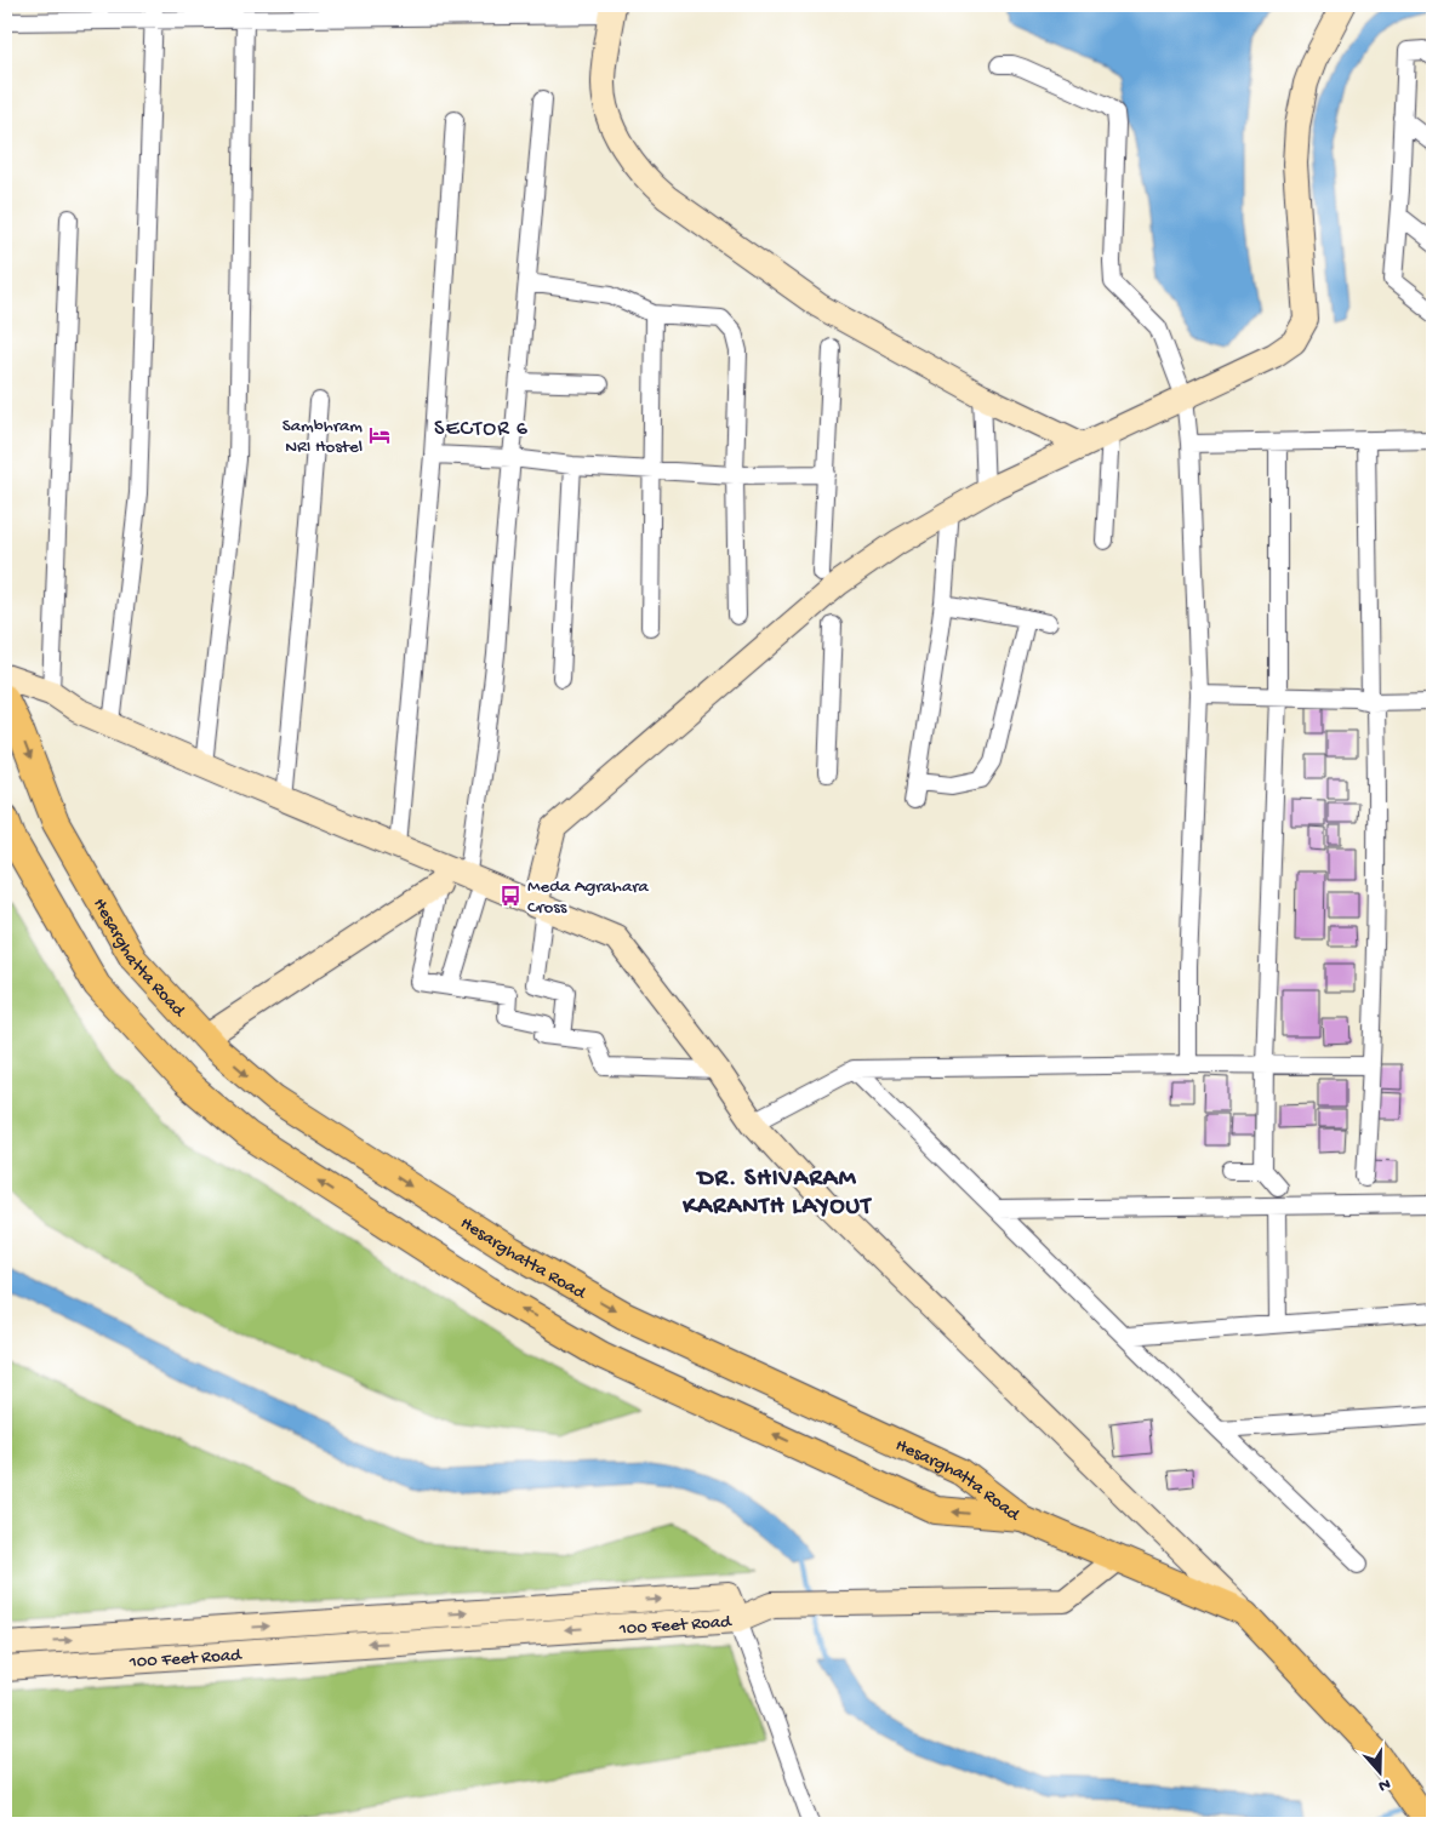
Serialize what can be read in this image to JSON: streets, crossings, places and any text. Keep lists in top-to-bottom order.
{
  "streets": {
    "main road": ["Hesarghatta Road", "100 Feet Road"]
  },
  "districts": ["SECTOR 6", "DR. SHIVARAM KARANTH LAYOUT"],
  "places": {
    "hotel": ["Sambhram NRI Hostel"],
    "bus stop": ["Meda Agrahara Cross"]
  },
  "north": "bottom"
}
